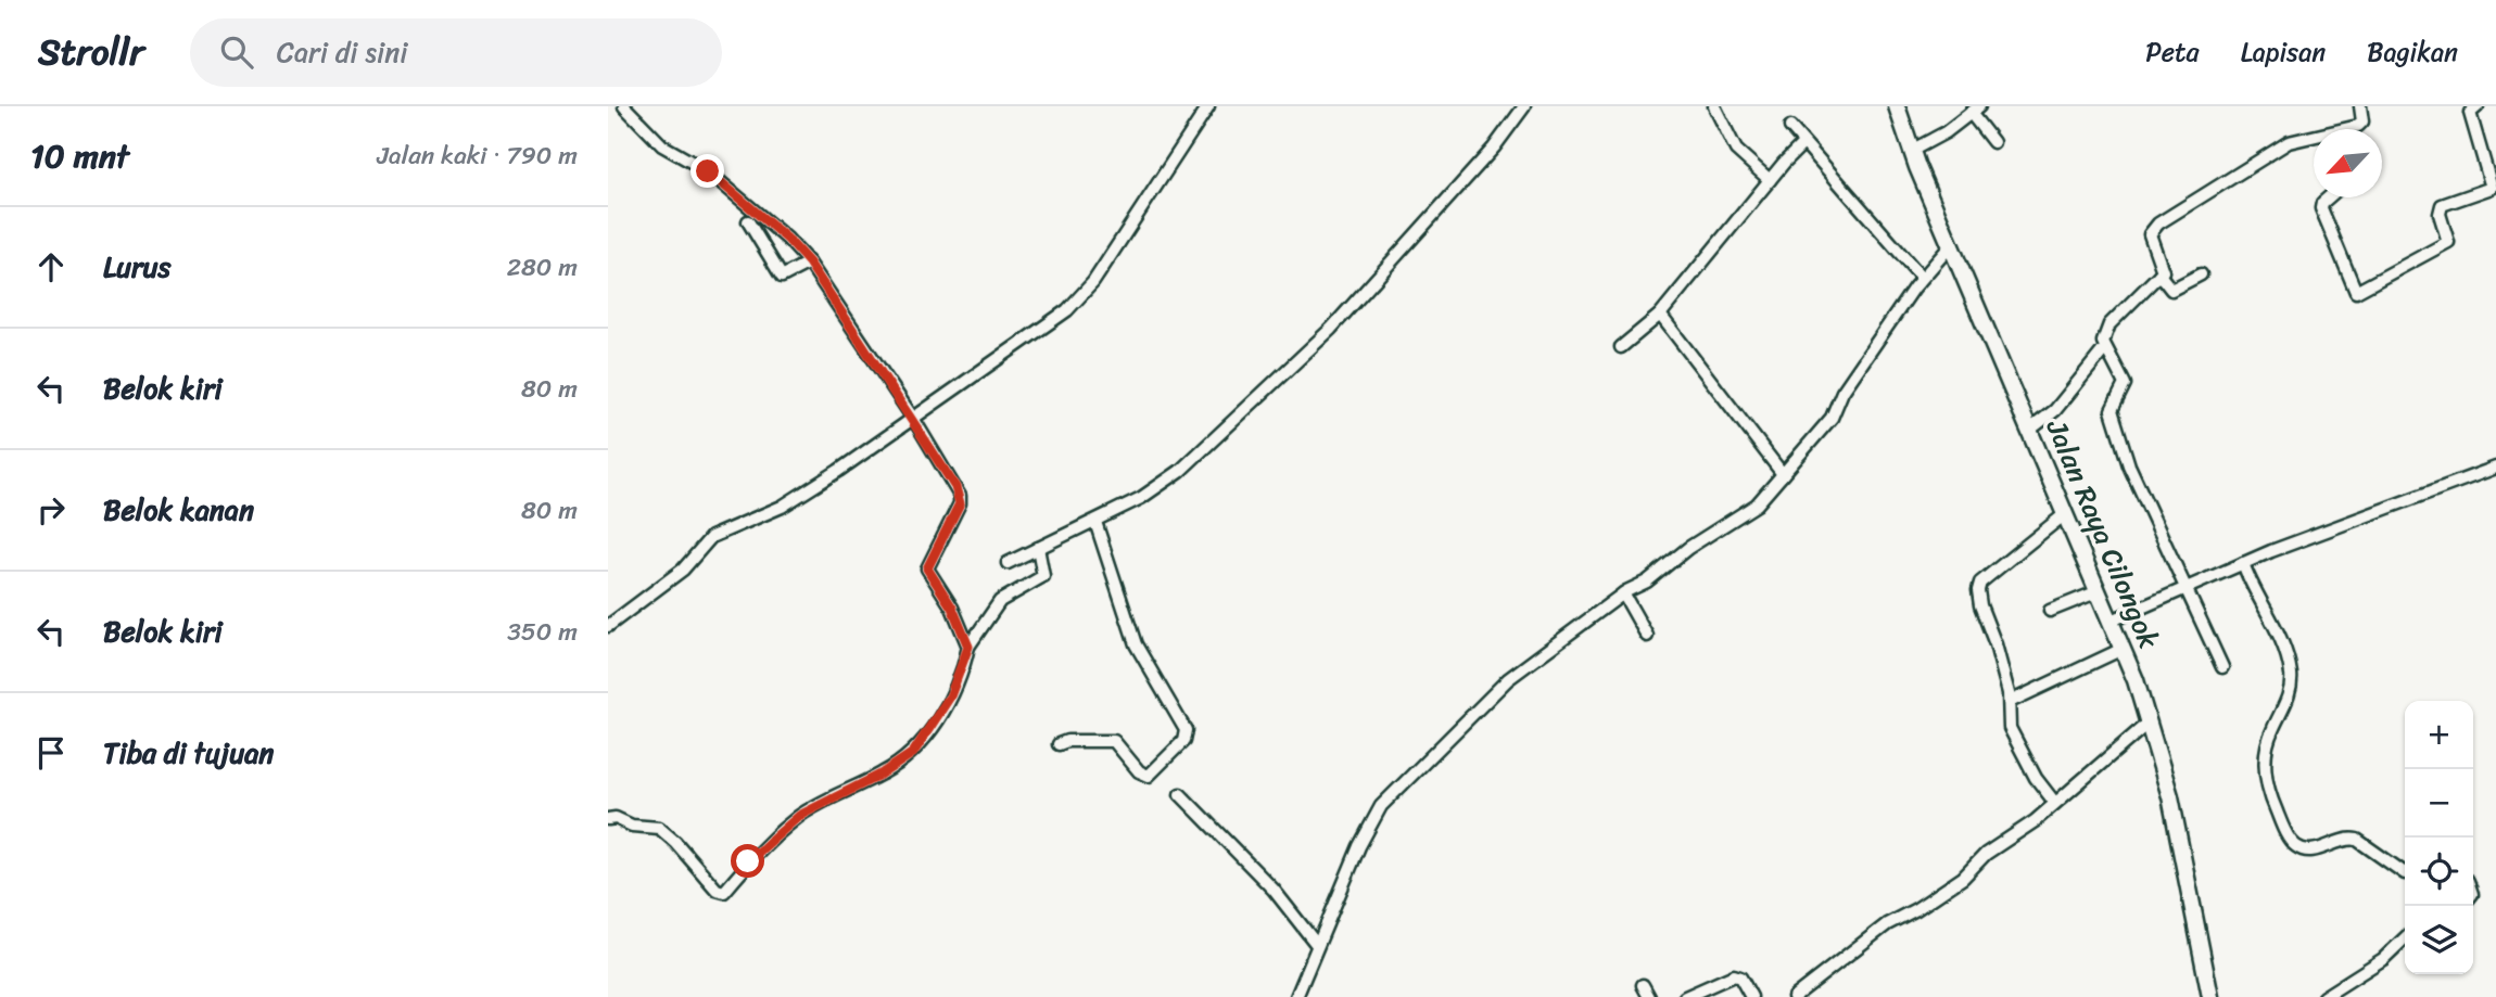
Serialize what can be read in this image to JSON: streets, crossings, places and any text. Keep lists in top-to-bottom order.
{
  "streets": {
    "highway": ["Jalan Raya Cilongok"]
  },
  "north": "bottom left",
  "page": {
    "header": "Strollr",
    "search": "Cari di sini",
    "nav": ["Peta", "Lapisan", "Bagikan"],
    "heading": ["10 mnt", "Jalan kaki · 790 m"],
    "list": [
      ["Lurus", "280 m"],
      ["Belok kiri", "80 m"],
      ["Belok kanan", "80 m"],
      ["Belok kiri", "350 m"],
      "Tiba di tujuan"
    ],
    "map_buttons": ["+", "−"]
  }
}
